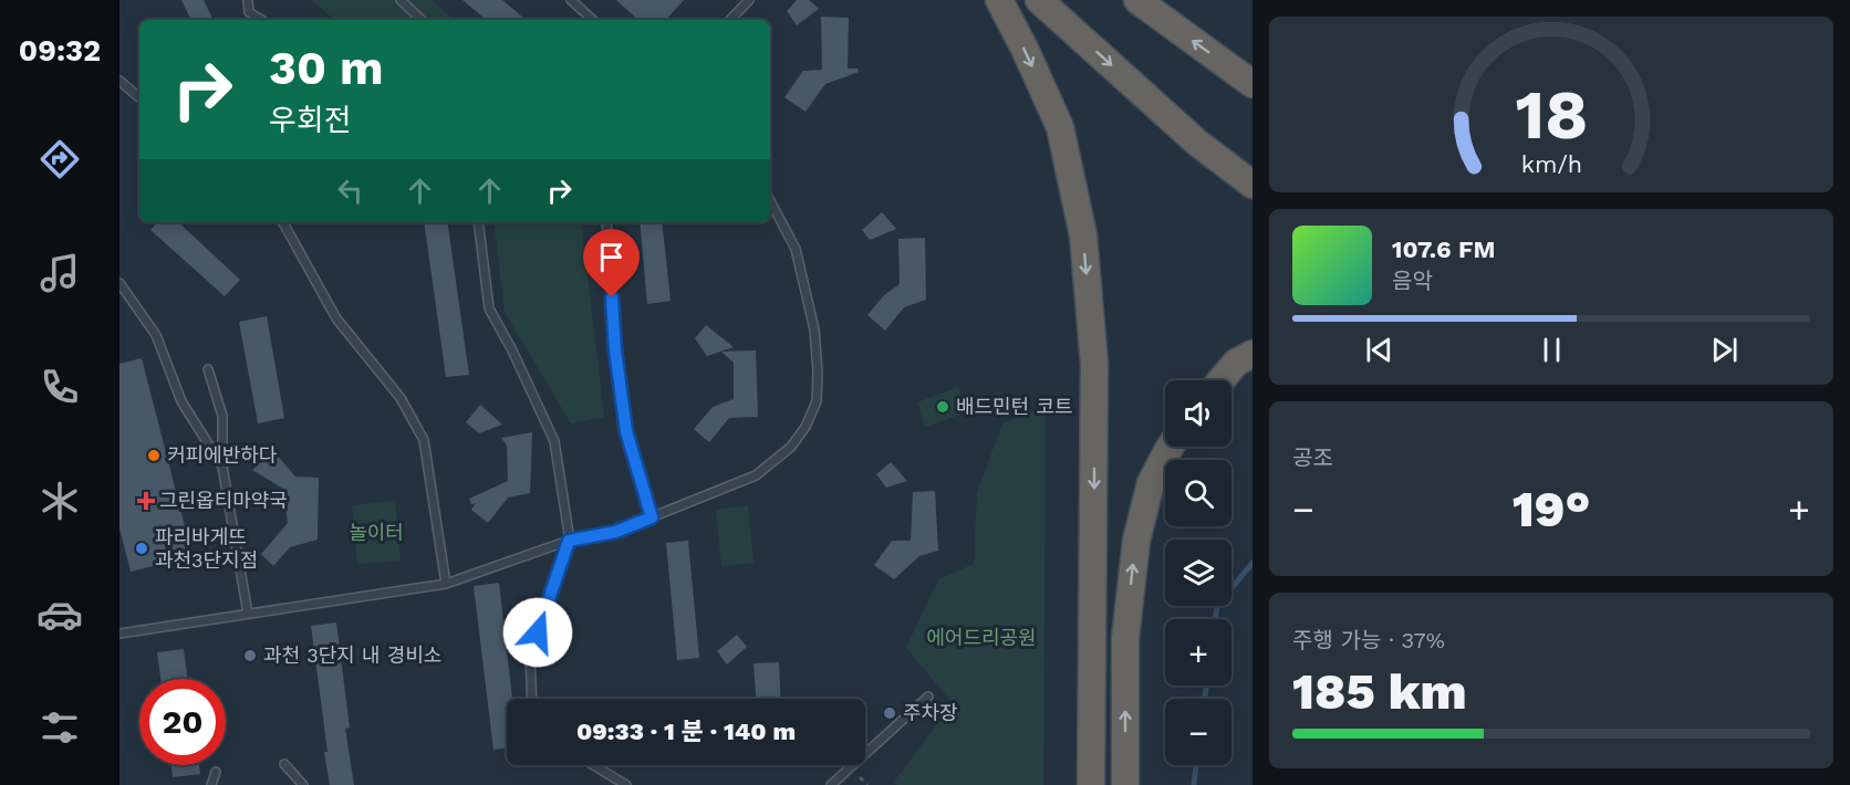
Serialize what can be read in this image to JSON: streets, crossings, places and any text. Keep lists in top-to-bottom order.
{
  "parks": ["놀이터", "에어드리공원"],
  "places": {
    "other": [
      "배드민턴 코트",
      "커피에반하다",
      "파리바게뜨 과천3단지점",
      "과천 3단지 내 경비소",
      "주차장"
    ],
    "health": ["그린옵티마약국"]
  },
  "page": {
    "tabs": "09:32",
    "turn": ["30 m", "우회전"],
    "song": ["107.6 FM", "음악"],
    "map_buttons": ["+", "−"],
    "tile": [
      "공조",
      ["주행 가능 · 37%", "185 km"]
    ],
    "heat": ["−", "19°", "+"],
    "limit": "20",
    "trip": "09:33 · 1 분 · 140 m",
    "gauge": ["18", "km/h"]
  }
}
